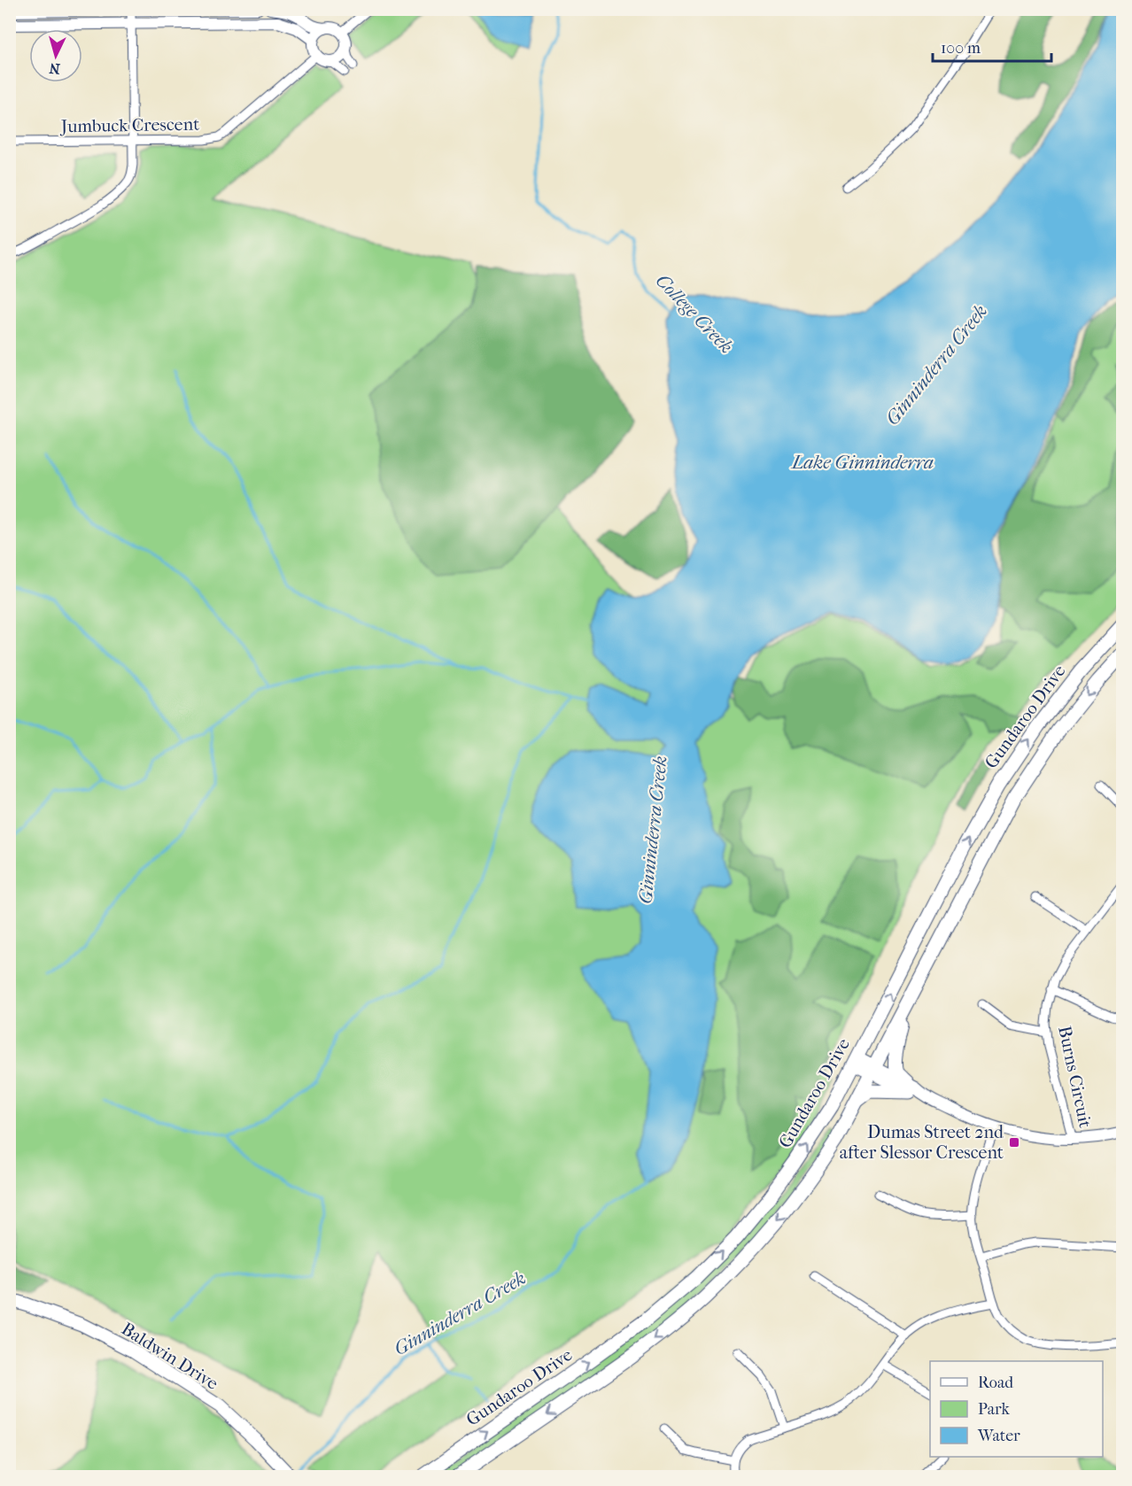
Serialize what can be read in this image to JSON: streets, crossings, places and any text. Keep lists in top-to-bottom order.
{
  "streets": {
    "main road": ["Gundaroo Drive", "Baldwin Drive"],
    "street": ["Jumbuck Crescent", "Burns Circuit"]
  },
  "water": ["College Creek", "Ginninderra Creek", "Lake Ginninderra"],
  "places": {
    "transit": ["Dumas Street 2nd after Slessor Crescent"]
  },
  "legend": ["Road", "Park", "Water"],
  "scale_bar": "100 m",
  "north": "bottom"
}
